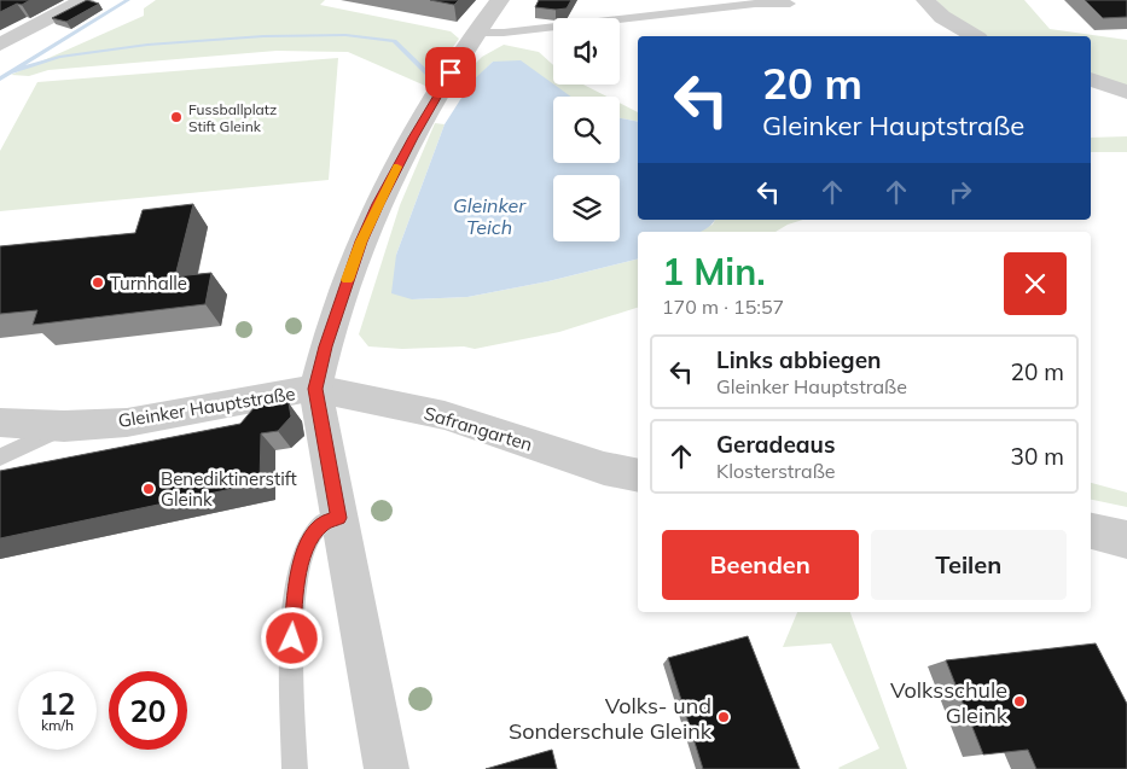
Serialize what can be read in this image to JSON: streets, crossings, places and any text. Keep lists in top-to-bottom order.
{
  "streets": {
    "street": ["Gleinker Hauptstraße", "Safrangarten"]
  },
  "crossings": [
    ["Gleinker Hauptstraße", "Safrangarten"]
  ],
  "water": ["Gleinker Teich"],
  "places": [
    "Fussballplatz Stift Gleink",
    "Turnhalle",
    "Benediktinerstift Gleink",
    "Volksschule Gleink",
    "Volks- und Sonderschule Gleink"
  ],
  "page": {
    "turn": ["20 m", "Gleinker Hauptstraße"],
    "heading": ["1 Min.", "170 m · 15:57"],
    "list": [
      {
        "name": "Links abbiegen",
        "note": "Gleinker Hauptstraße",
        "value": "20 m"
      },
      {
        "name": "Geradeaus",
        "note": "Klosterstraße",
        "value": "30 m"
      }
    ],
    "buttons": ["Beenden", "Teilen"],
    "speed": "12 km/h",
    "limit": "20"
  }
}
